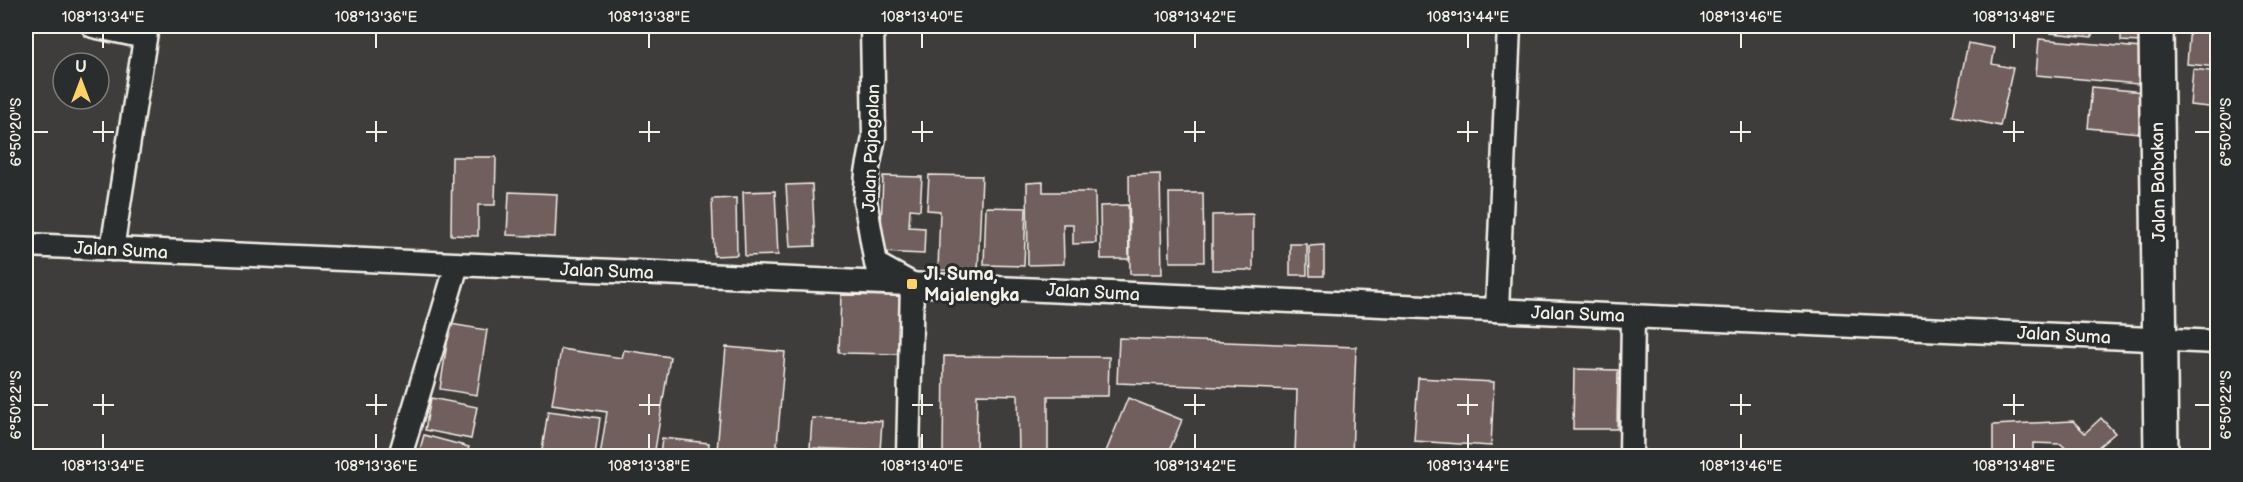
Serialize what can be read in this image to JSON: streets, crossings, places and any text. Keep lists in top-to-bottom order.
{
  "streets": {
    "street": ["Jalan Pajagalan", "Jalan Babakan", "Jalan Suma"]
  },
  "crossings": [
    ["Jalan Pajagalan", "Jalan Suma"],
    ["Jalan Babakan", "Jalan Suma"]
  ],
  "places": {
    "transit": ["Jl. Suma, Majalengka"]
  },
  "north": "top",
  "coordinates": [
    "108°13'34\"E",
    "108°13'36\"E",
    "108°13'38\"E",
    "108°13'40\"E",
    "108°13'42\"E",
    "108°13'44\"E",
    "108°13'46\"E",
    "108°13'48\"E",
    "6°50'20\"S",
    "6°50'22\"S"
  ]
}
